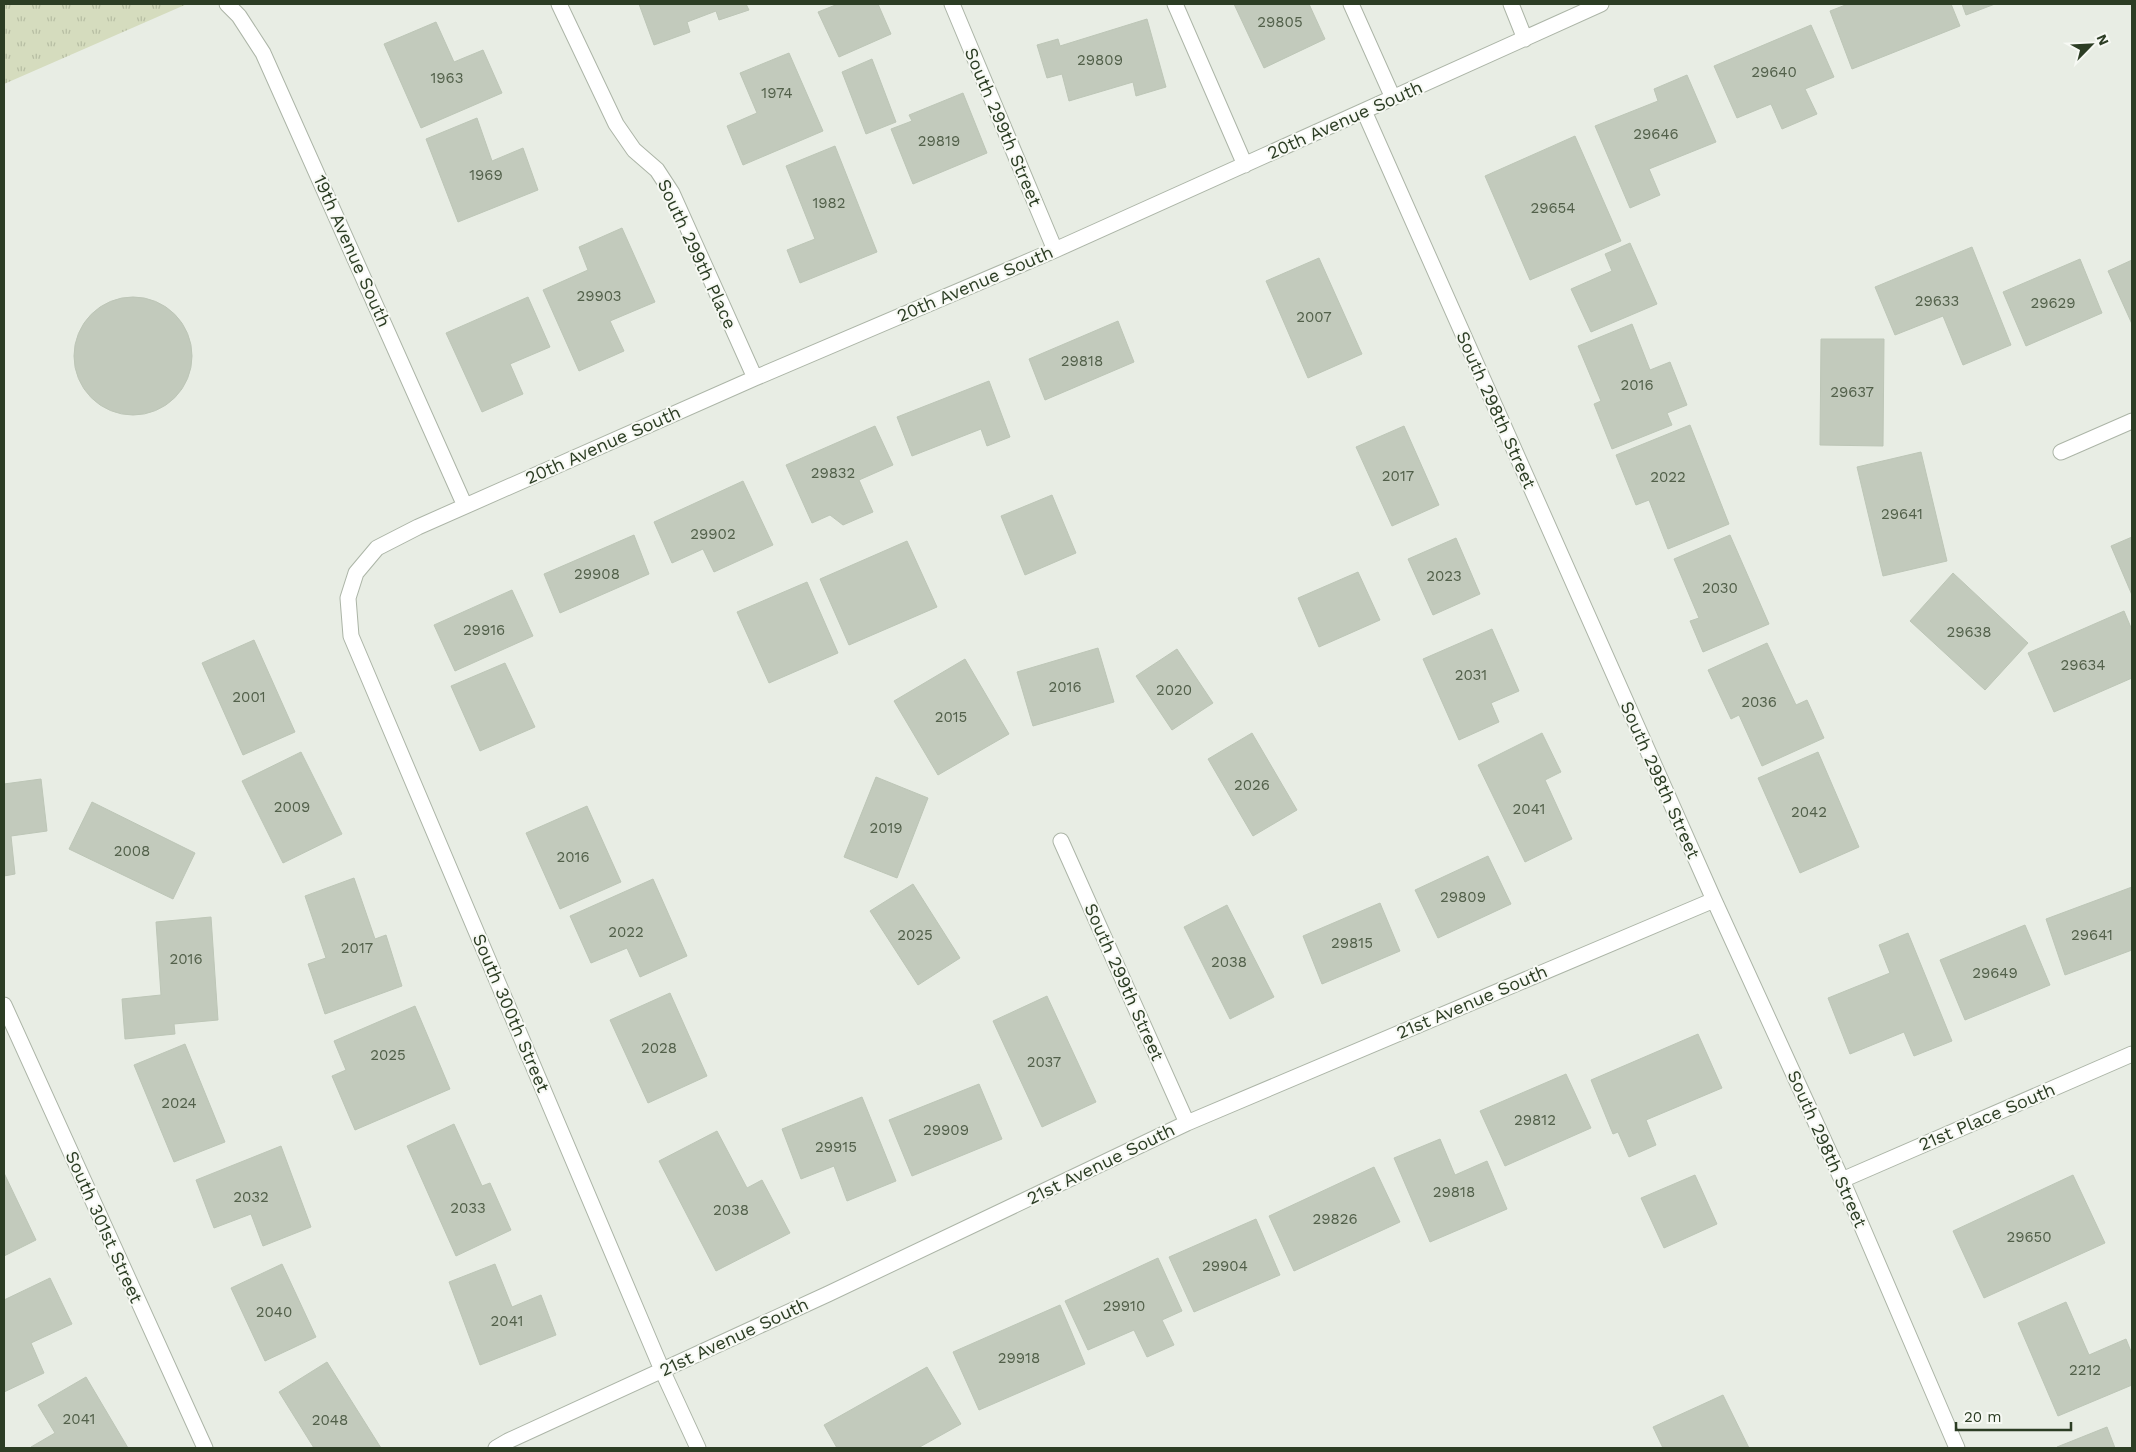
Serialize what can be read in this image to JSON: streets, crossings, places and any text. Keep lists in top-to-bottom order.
{
  "streets": {
    "street": [
      "20th Avenue South",
      "South 299th Street",
      "19th Avenue South",
      "South 299th Place",
      "South 298th Street",
      "21st Avenue South",
      "South 300th Street",
      "21st Place South",
      "South 301st Street"
    ]
  },
  "crossings": [
    ["20th Avenue South", "South 299th Street"],
    ["20th Avenue South", "19th Avenue South"],
    ["20th Avenue South", "South 299th Place"],
    ["20th Avenue South", "South 298th Street"],
    ["20th Avenue South", "South 300th Street"],
    ["South 299th Street", "21st Avenue South"],
    ["South 298th Street", "21st Avenue South"],
    ["South 298th Street", "21st Place South"],
    ["21st Avenue South", "South 300th Street"]
  ],
  "house_numbers": [
    "29805",
    "29809",
    "29640",
    "1963",
    "1974",
    "29646",
    "29819",
    "1969",
    "1982",
    "29654",
    "29903",
    "29633",
    "29629",
    "2007",
    "29818",
    "2016",
    "29637",
    "29832",
    "2017",
    "2022",
    "29641",
    "29902",
    "29908",
    "2023",
    "2030",
    "29916",
    "29638",
    "29634",
    "2031",
    "2016",
    "2020",
    "2001",
    "2036",
    "2015",
    "2026",
    "2009",
    "2041",
    "2042",
    "2019",
    "2008",
    "2016",
    "29809",
    "2022",
    "2025",
    "29641",
    "29815",
    "2017",
    "2016",
    "2038",
    "29649",
    "2028",
    "2025",
    "2037",
    "2024",
    "29812",
    "29909",
    "29915",
    "29818",
    "2032",
    "2033",
    "2038",
    "29826",
    "29650",
    "29904",
    "29910",
    "2040",
    "2041",
    "29918",
    "2212",
    "2041",
    "2048"
  ],
  "scale_bar": "20 m",
  "north": "top right"
}
